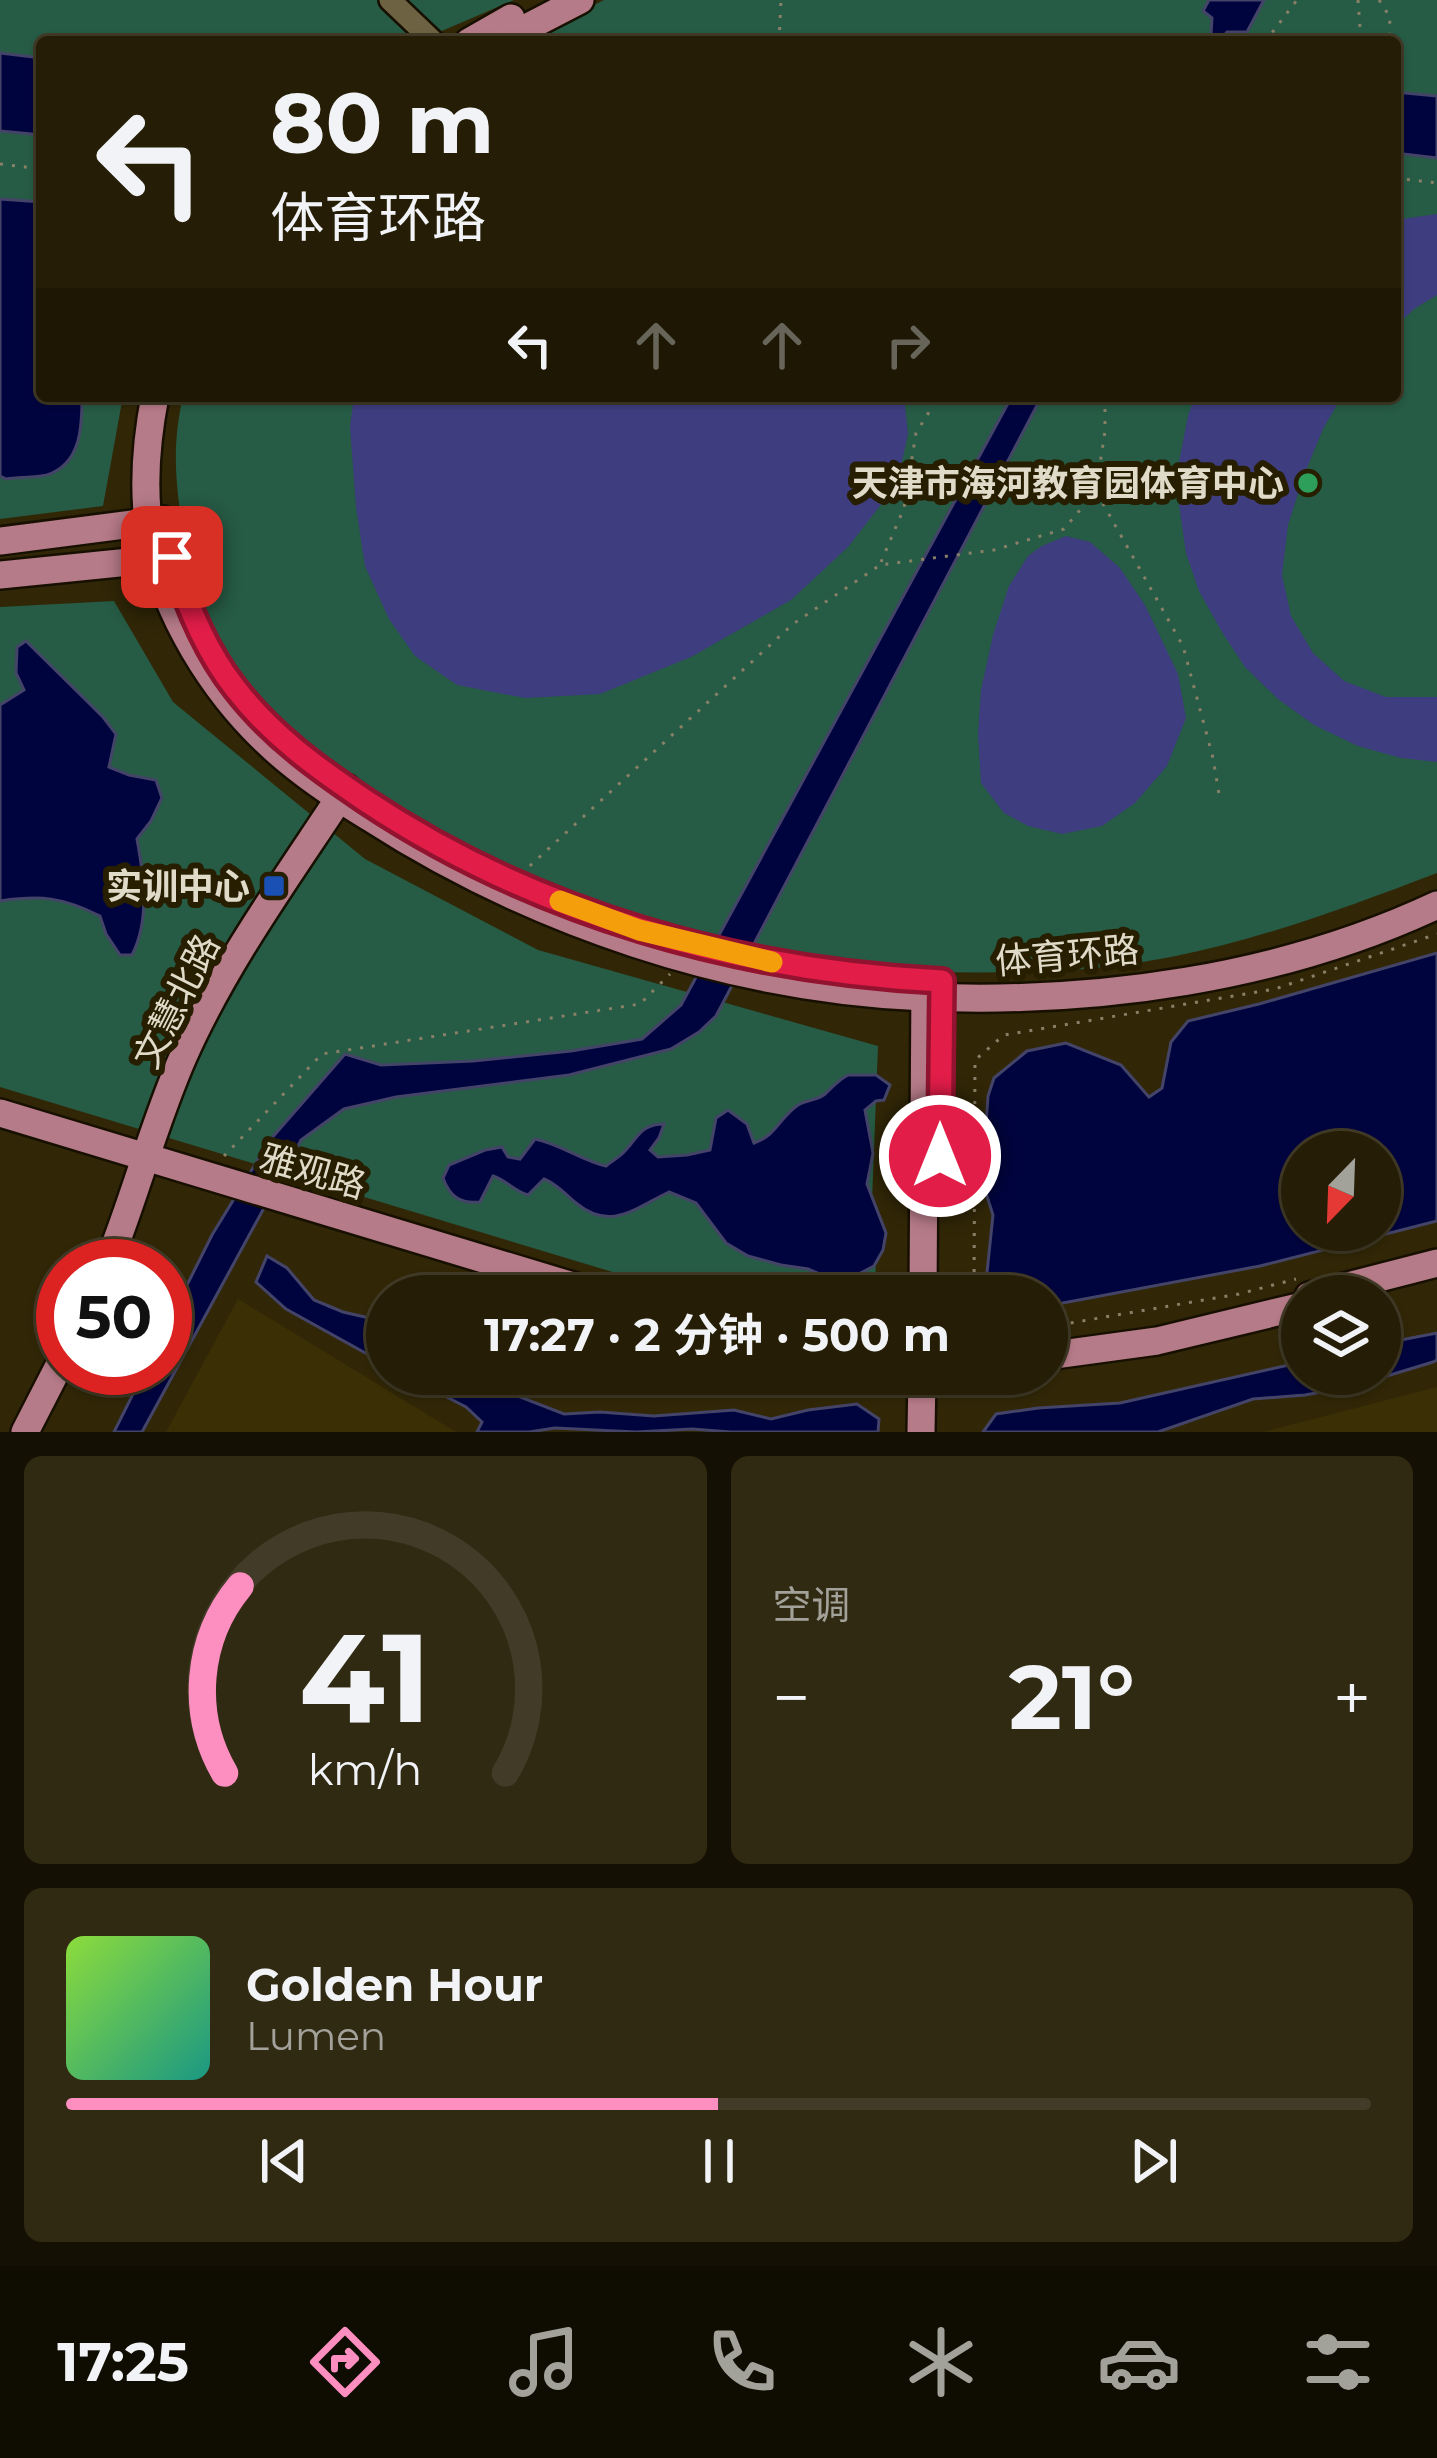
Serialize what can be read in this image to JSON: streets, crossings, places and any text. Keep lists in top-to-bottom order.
{
  "streets": {
    "main road": ["体育环路", "文慧北路", "雅观路"]
  },
  "crossings": [
    ["体育环路", "文慧北路"],
    ["文慧北路", "雅观路"]
  ],
  "places": {
    "other": ["天津市海河教育园体育中心"],
    "transit": ["实训中心"]
  },
  "north": "bottom left",
  "page": {
    "turn": ["80 m", "体育环路"],
    "limit": "50",
    "trip": "17:27 · 2 分钟 · 500 m",
    "tile": "空调",
    "heat": ["−", "21°", "+"],
    "song": ["Golden Hour", "Lumen"],
    "tabs": "17:25",
    "gauge": ["41", "km/h"]
  }
}
